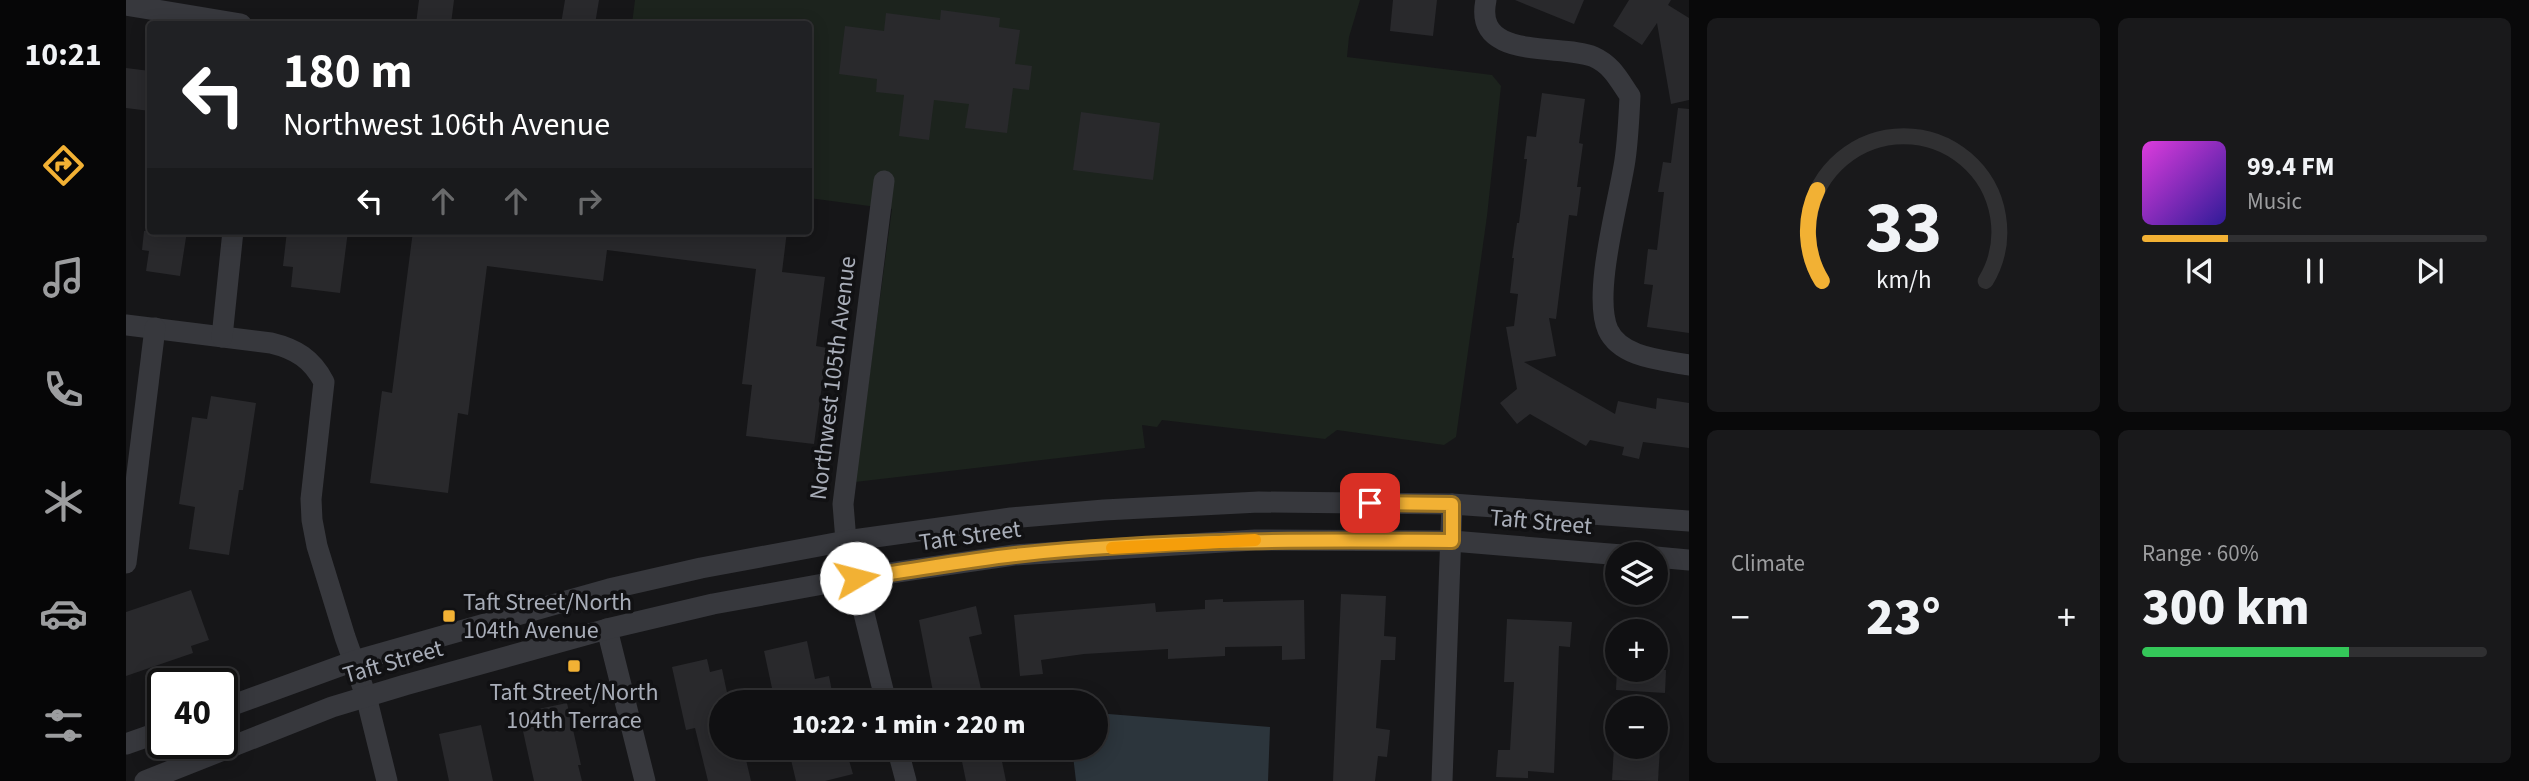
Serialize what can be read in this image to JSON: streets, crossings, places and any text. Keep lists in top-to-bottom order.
{
  "streets": {
    "street": ["Northwest 105th Avenue", "Taft Street"]
  },
  "crossings": [
    ["Northwest 105th Avenue", "Taft Street"]
  ],
  "places": {
    "transit": ["Taft Street/North 104th Avenue", "Taft Street/North 104th Terrace"]
  },
  "page": {
    "tabs": "10:21",
    "turn": ["180 m", "Northwest 106th Avenue"],
    "song": ["99.4 FM", "Music"],
    "tile": [
      "Climate",
      ["Range · 60%", "300 km"]
    ],
    "map_buttons": ["+", "−"],
    "heat": ["−", "23°", "+"],
    "limit": "40",
    "trip": "10:22 · 1 min · 220 m",
    "gauge": ["33", "km/h"]
  }
}
